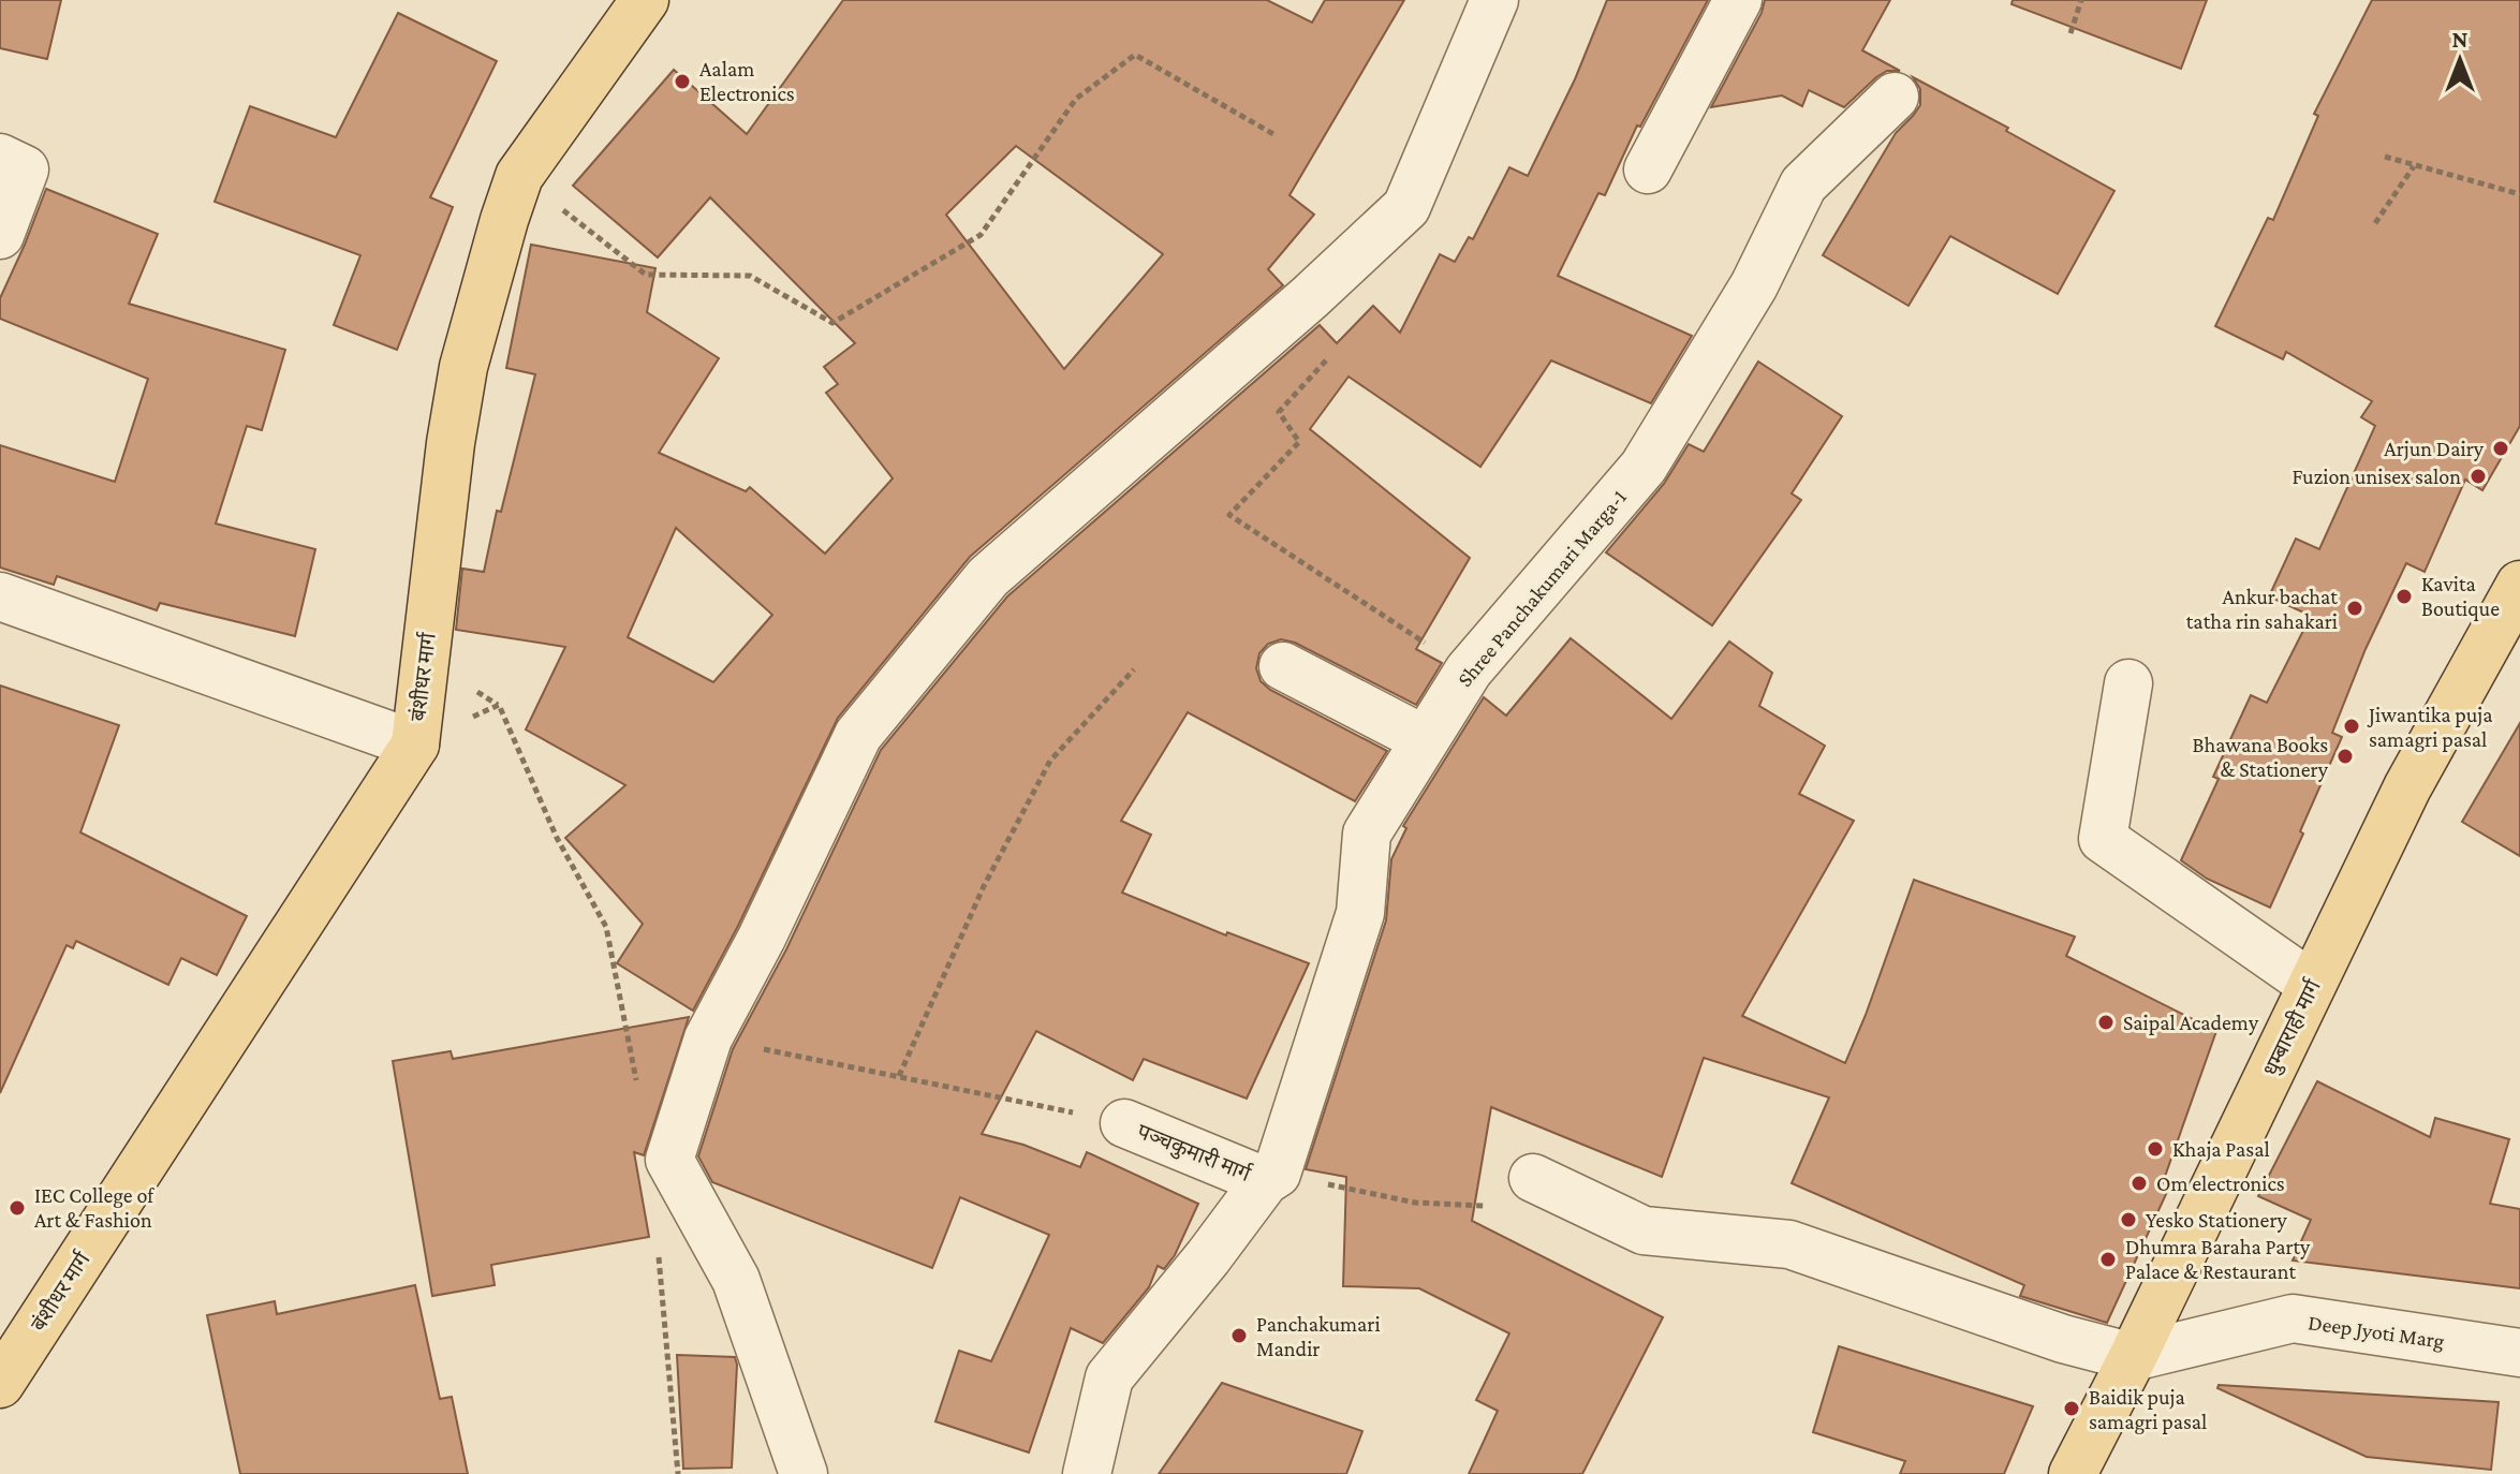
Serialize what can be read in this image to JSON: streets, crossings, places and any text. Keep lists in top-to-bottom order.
{
  "streets": {
    "main road": ["बंशीधर मार्ग", "धुम्बाराही मार्ग"],
    "street": ["Shree Panchakumari Marga-1", "पञ्चकुमारी मार्ग", "Deep Jyoti Marg"]
  },
  "crossings": [
    ["Shree Panchakumari Marga-1", "पञ्चकुमारी मार्ग"],
    ["धुम्बाराही मार्ग", "Deep Jyoti Marg"]
  ],
  "places": [
    "Aalam Electronics",
    "Arjun Dairy",
    "Fuzion unisex salon",
    "Kavita Boutique",
    "Ankur bachat tatha rin sahakari",
    "Jiwantika puja samagri pasal",
    "Bhawana Books & Stationery",
    "Saipal Academy",
    "Khaja Pasal",
    "Om electronics",
    "IEC College of Art & Fashion",
    "Yesko Stationery",
    "Dhumra Baraha Party Palace & Restaurant",
    "Panchakumari Mandir",
    "Baidik puja samagri pasal"
  ],
  "north": "top"
}
